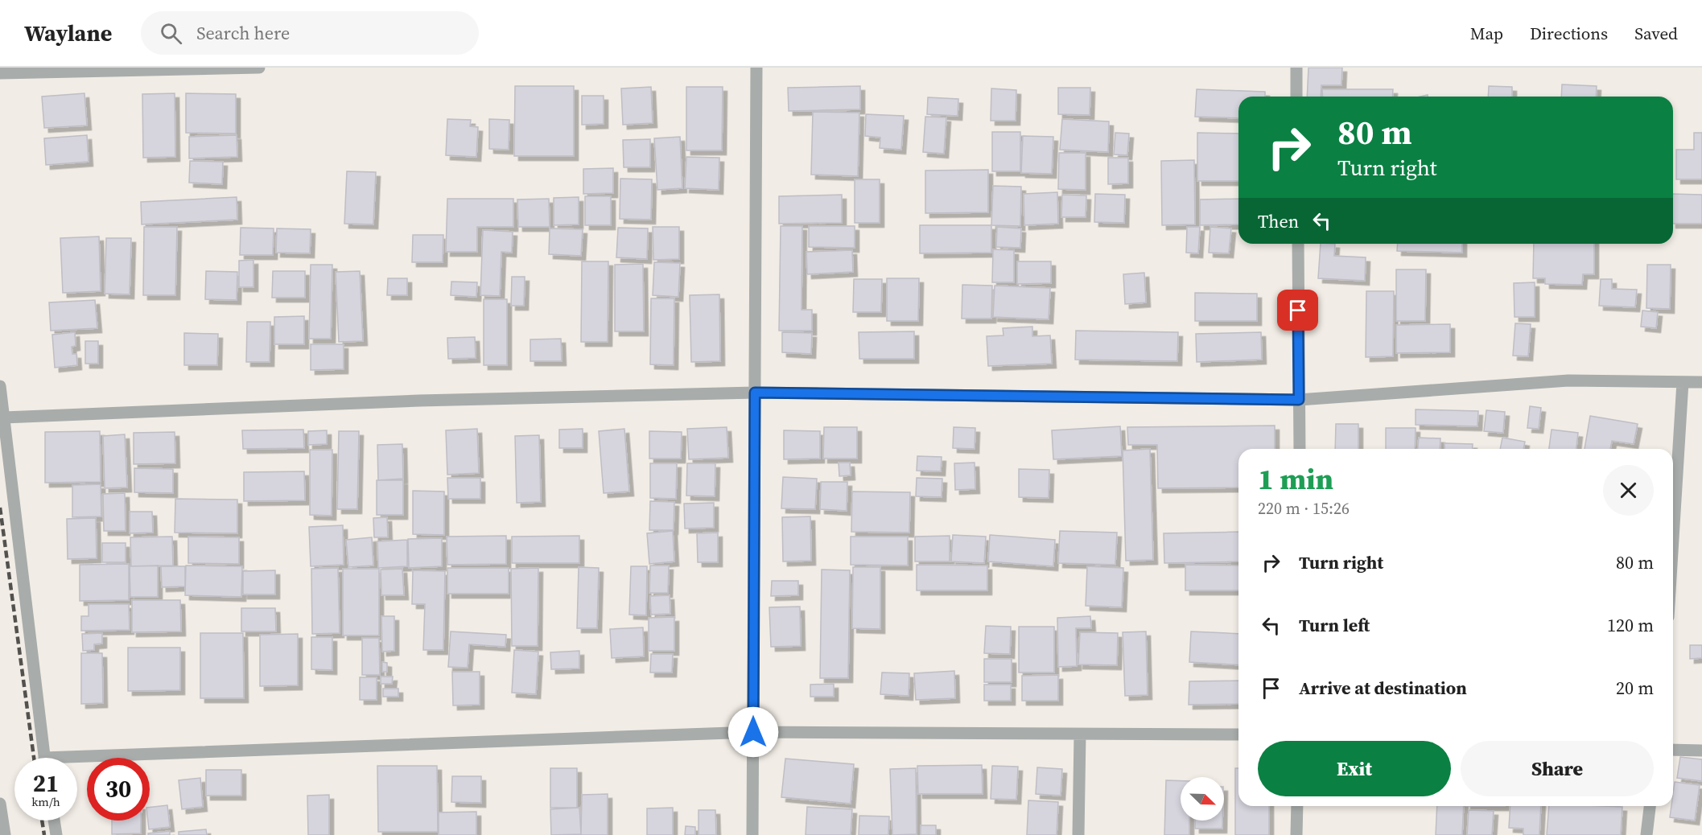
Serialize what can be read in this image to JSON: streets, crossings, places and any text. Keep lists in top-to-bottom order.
{
  "north": "bottom right",
  "page": {
    "header": "Waylane",
    "search": "Search here",
    "nav": ["Map", "Directions", "Saved"],
    "turn": ["80 m", "Turn right"],
    "then": "Then",
    "heading": ["1 min", "220 m · 15:26"],
    "list": [
      {
        "name": "Turn right",
        "value": "80 m"
      },
      {
        "name": "Turn left",
        "value": "120 m"
      },
      {
        "name": "Arrive at destination",
        "value": "20 m"
      }
    ],
    "buttons": ["Exit", "Share"],
    "speed": "21 km/h",
    "limit": "30"
  }
}
